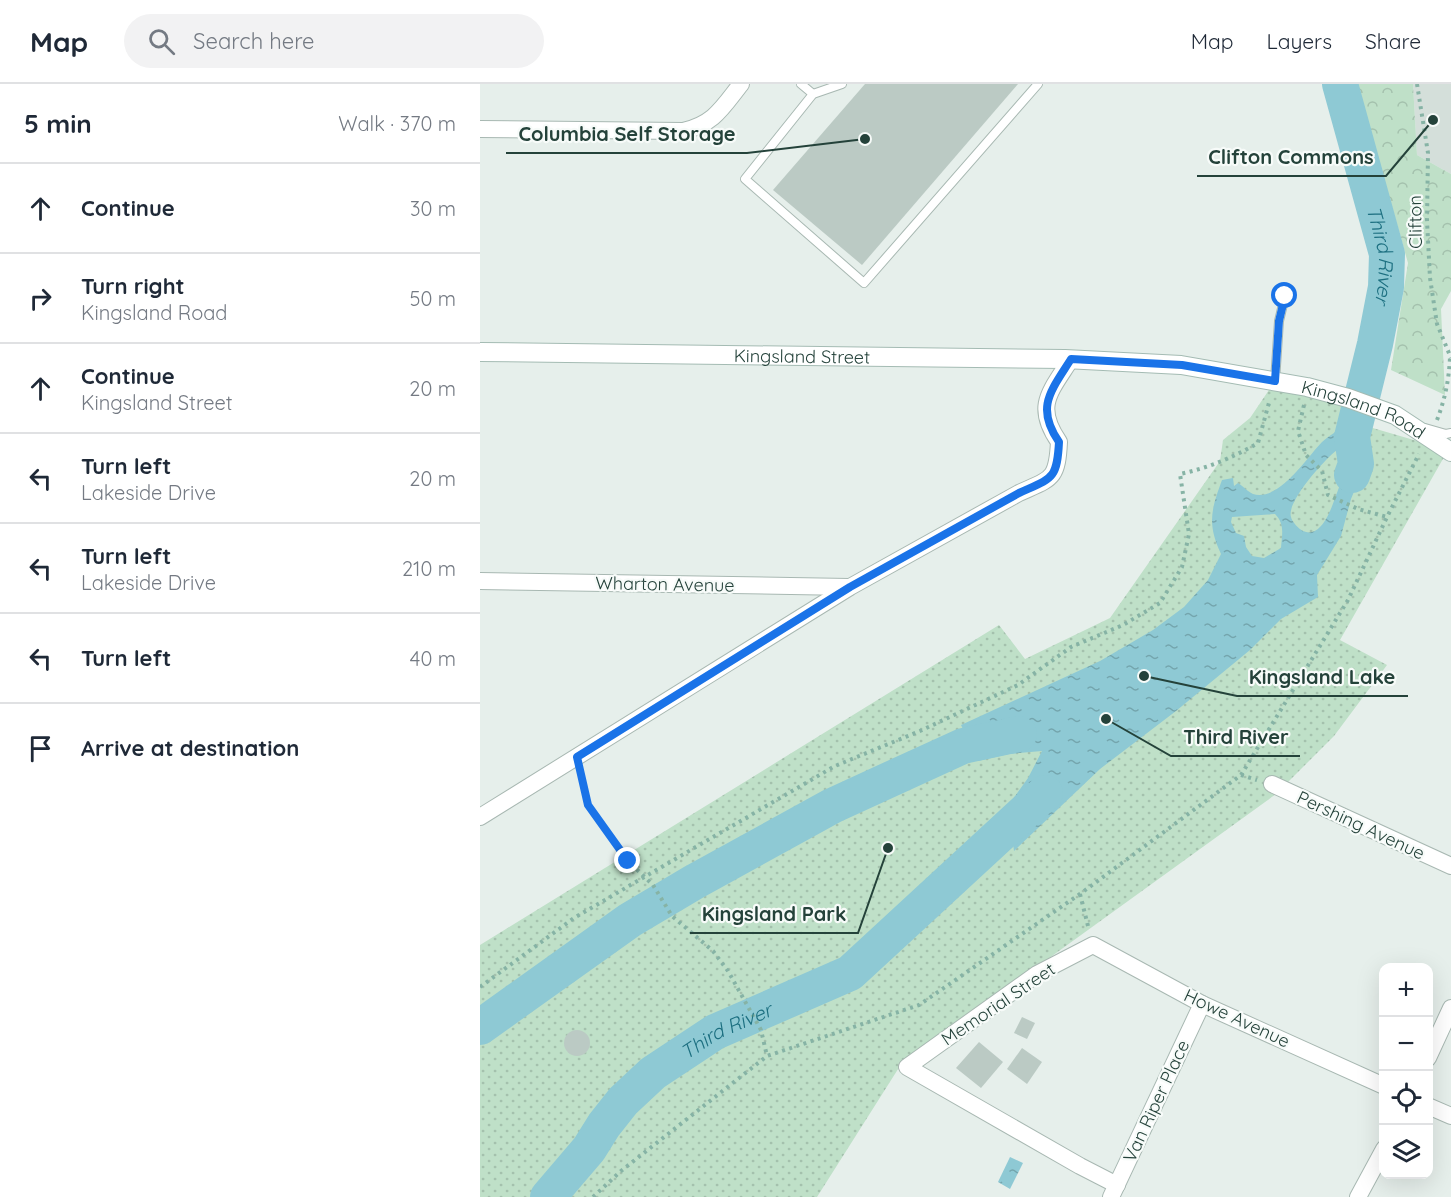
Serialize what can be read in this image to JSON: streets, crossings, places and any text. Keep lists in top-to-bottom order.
{
  "streets": {
    "main road": ["Kingsland Street", "Kingsland Road"],
    "street": [
      "Wharton Avenue",
      "Pershing Avenue",
      "Memorial Street",
      "Howe Avenue",
      "Van Riper Place"
    ],
    "path": ["Clifton"]
  },
  "crossings": [
    ["Kingsland Street", "Kingsland Road"],
    ["Memorial Street", "Howe Avenue"],
    ["Memorial Street", "Van Riper Place"],
    ["Howe Avenue", "Van Riper Place"]
  ],
  "water": ["Third River"],
  "places": [
    "Clifton Commons",
    "Columbia Self Storage",
    "Kingsland Lake",
    "Third River",
    "Kingsland Park"
  ],
  "page": {
    "header": "Map",
    "search": "Search here",
    "nav": ["Map", "Layers", "Share"],
    "heading": ["5 min", "Walk · 370 m"],
    "list": [
      ["Continue", "30 m"],
      ["Turn right", "Kingsland Road", "50 m"],
      ["Continue", "Kingsland Street", "20 m"],
      ["Turn left", "Lakeside Drive", "20 m"],
      ["Turn left", "Lakeside Drive", "210 m"],
      ["Turn left", "40 m"],
      "Arrive at destination"
    ],
    "map_buttons": ["+", "−"]
  }
}
